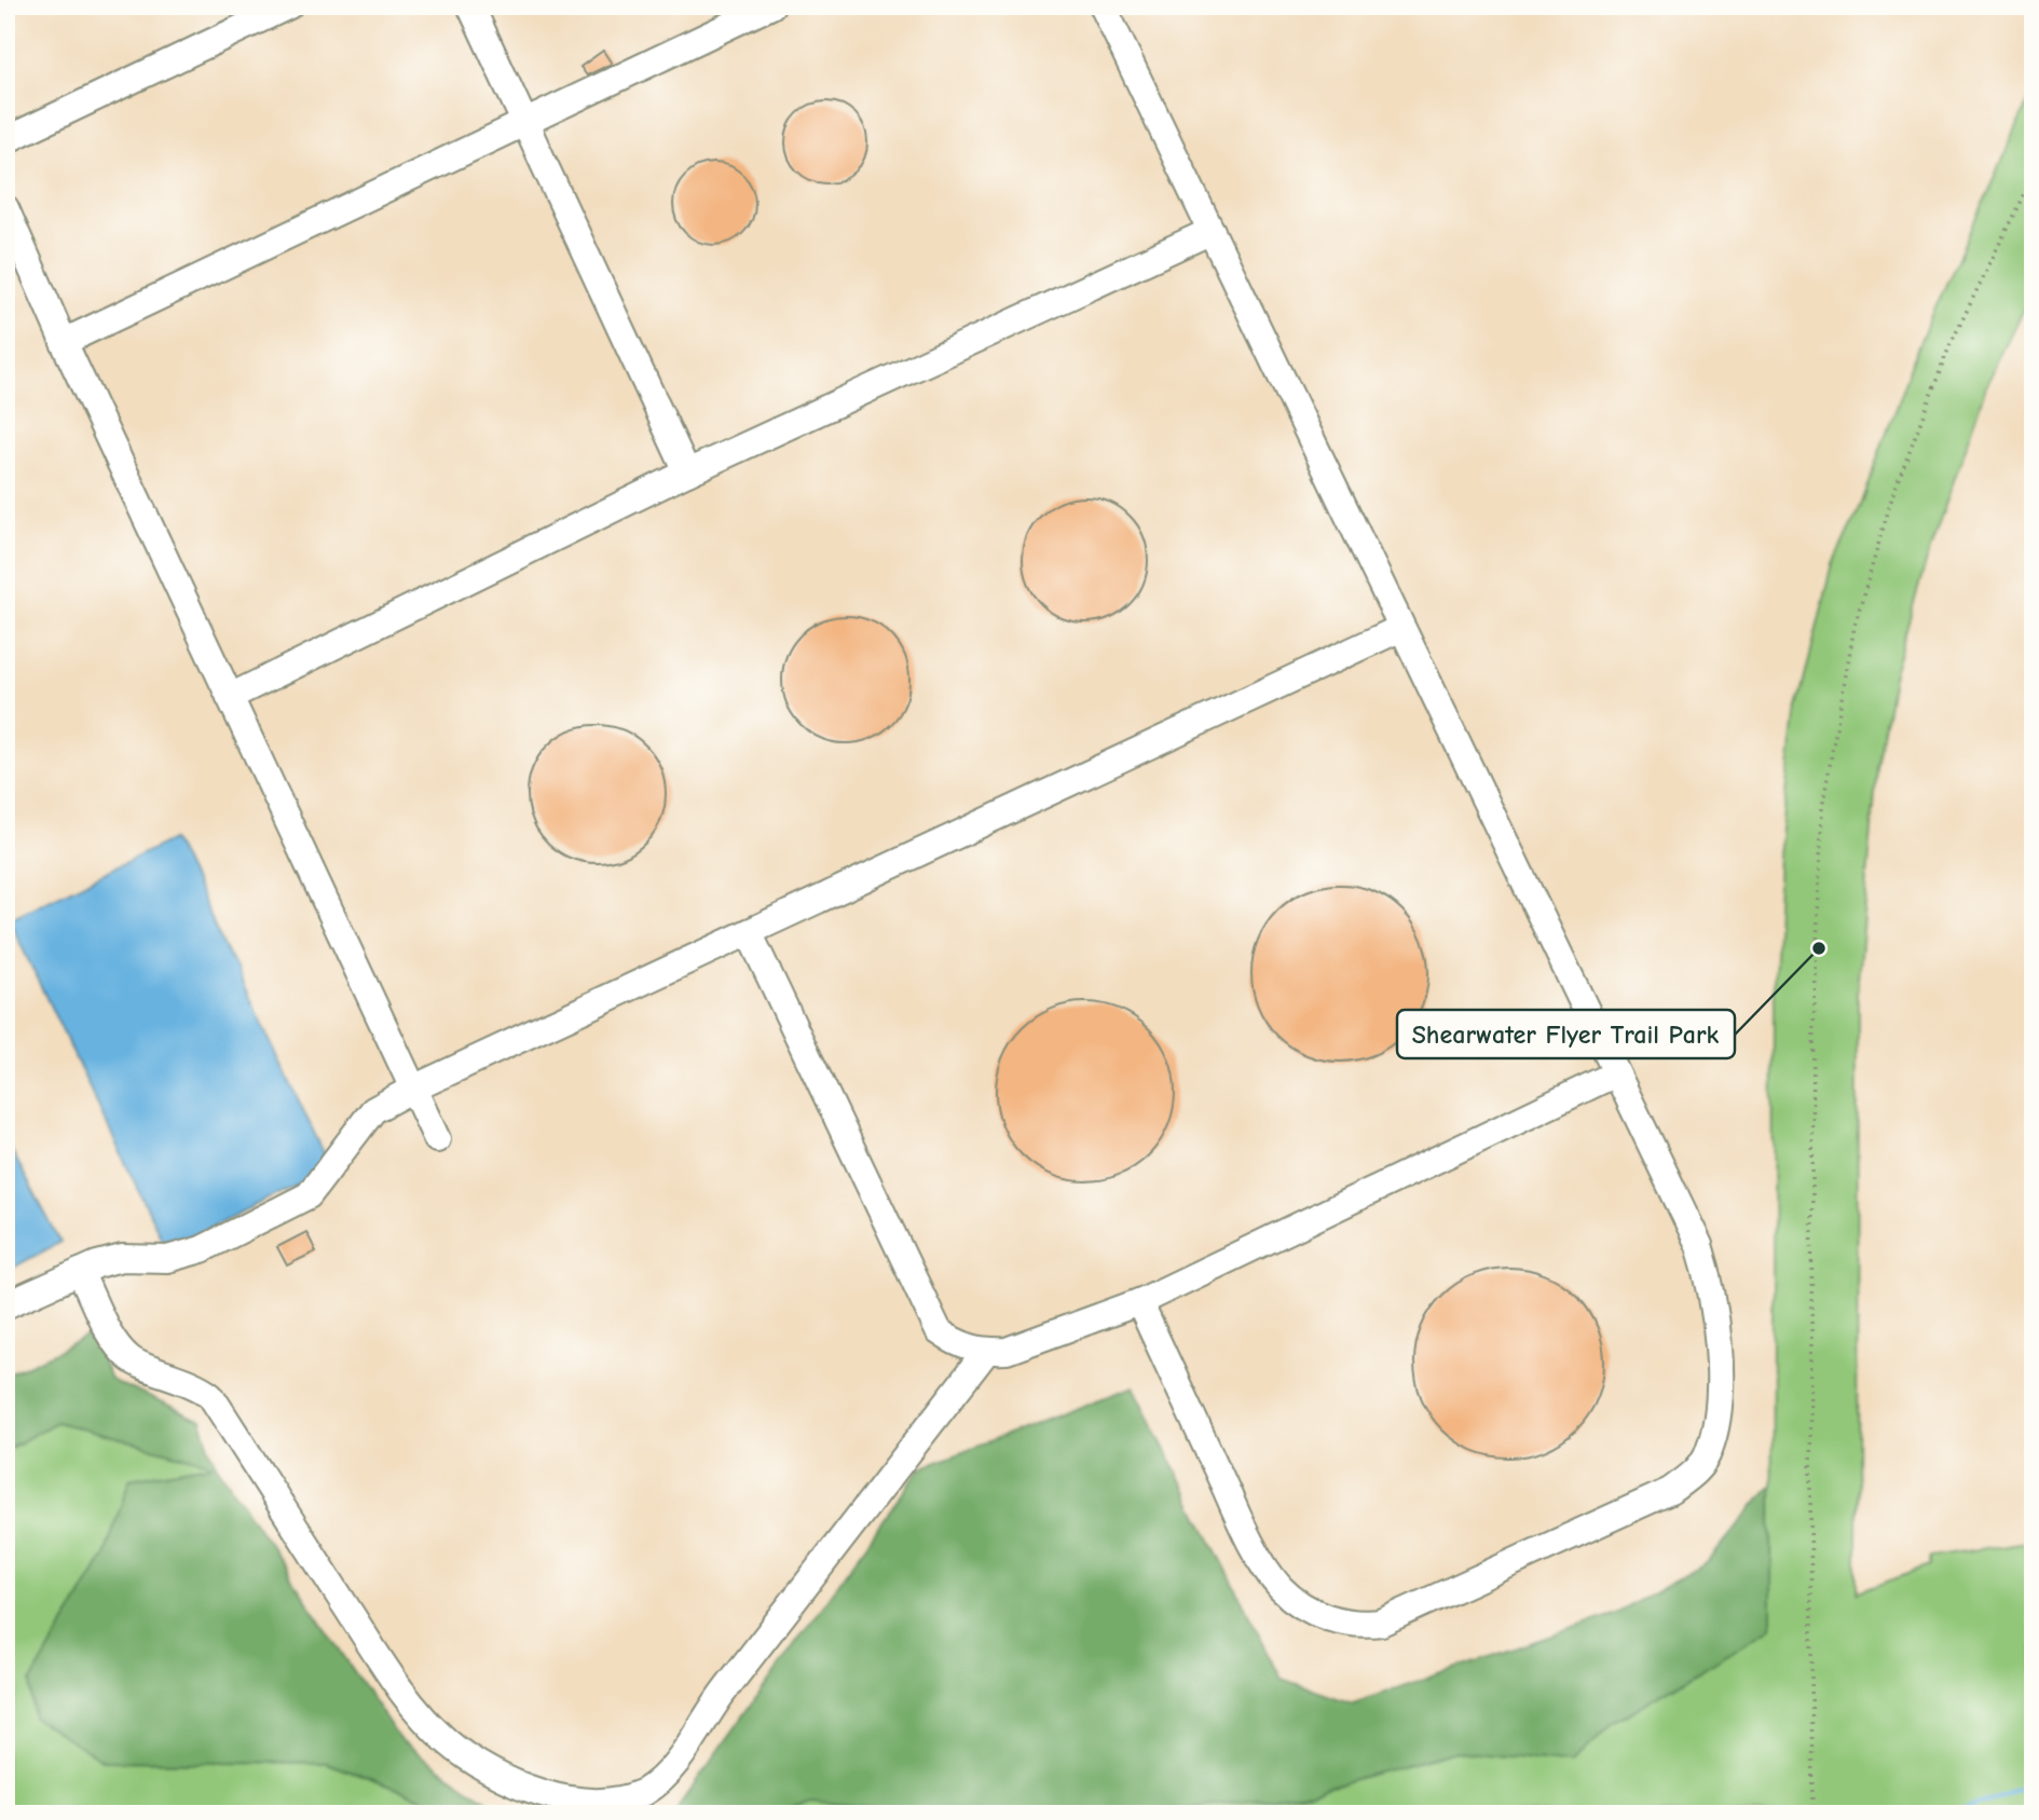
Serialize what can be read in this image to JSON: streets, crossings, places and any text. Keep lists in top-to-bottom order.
{
  "places": ["Shearwater Flyer Trail Park"]
}
